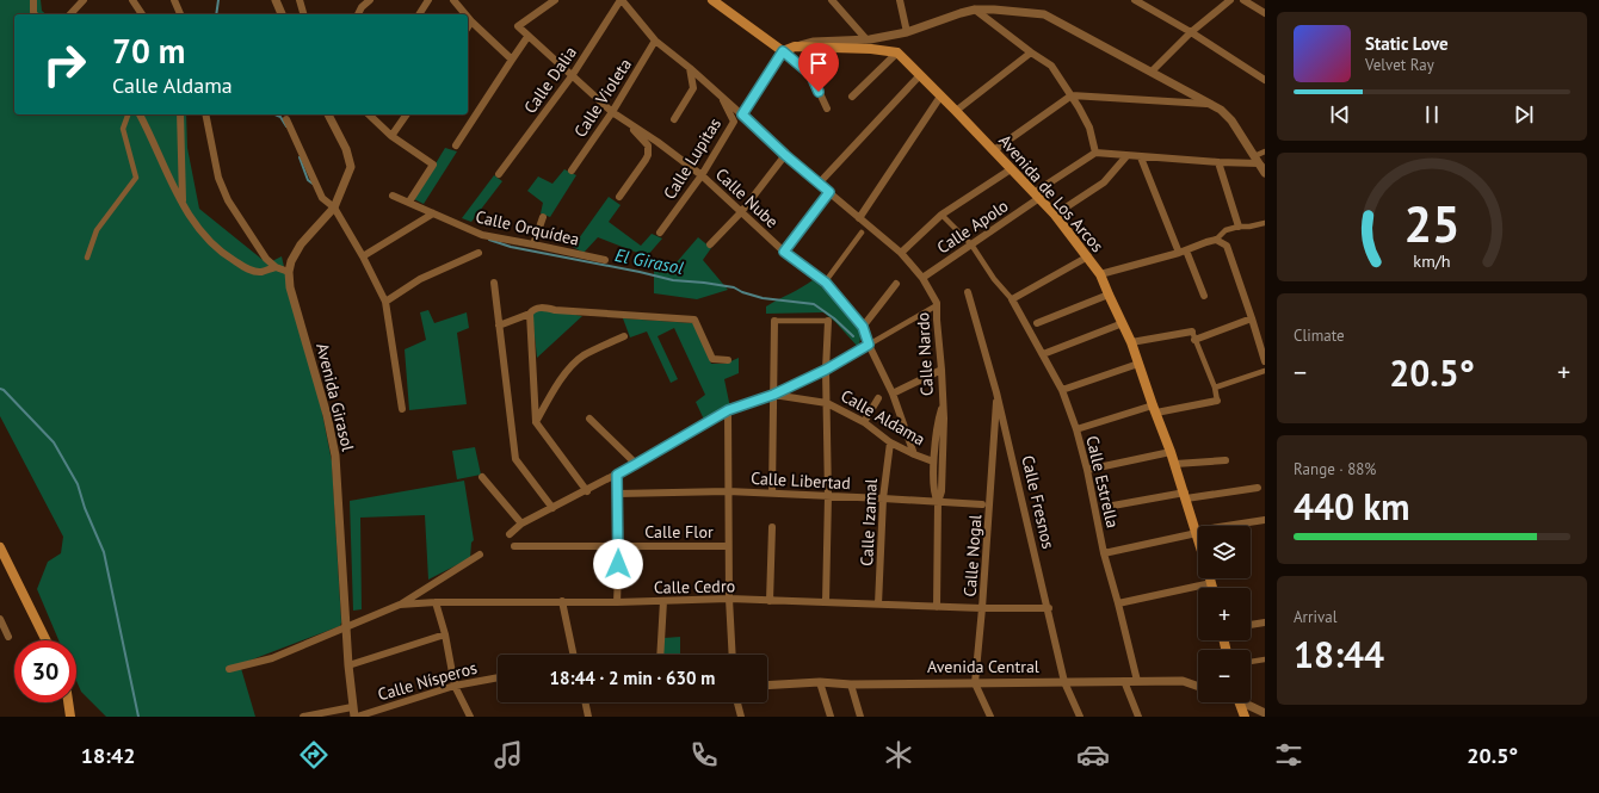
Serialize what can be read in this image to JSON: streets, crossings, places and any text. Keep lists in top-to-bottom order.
{
  "streets": {
    "main road": ["Avenida de Los Arcos"],
    "street": [
      "Calle Dalia",
      "Calle Violeta",
      "Calle Lupitas",
      "Calle Nube",
      "Calle Apolo",
      "Calle Orquídea",
      "Calle Nardo",
      "Avenida Girasol",
      "Calle Aldama",
      "Calle Libertad",
      "Calle Estrella",
      "Calle Fresnos",
      "Calle Izamal",
      "Calle Flor",
      "Calle Nogal",
      "Calle Cedro",
      "Avenida Central",
      "Calle Nísperos"
    ]
  },
  "crossings": [
    ["Calle Lupitas", "Calle Nube"],
    ["Avenida de Los Arcos", "Calle Apolo"],
    ["Calle Nube", "Calle Aldama"],
    ["Calle Nardo", "Calle Aldama"],
    ["Calle Nardo", "Calle Libertad"],
    ["Avenida Girasol", "Calle Cedro"],
    ["Avenida Girasol", "Calle Nísperos"],
    ["Calle Aldama", "Calle Izamal"],
    ["Calle Libertad", "Calle Izamal"],
    ["Calle Estrella", "Avenida Central"],
    ["Calle Fresnos", "Calle Nogal"],
    ["Calle Fresnos", "Calle Cedro"],
    ["Calle Fresnos", "Avenida Central"],
    ["Calle Izamal", "Calle Cedro"],
    ["Calle Nogal", "Calle Cedro"],
    ["Calle Nogal", "Avenida Central"]
  ],
  "water": ["El Girasol"],
  "page": {
    "turn": ["70 m", "Calle Aldama"],
    "song": ["Static Love", "Velvet Ray"],
    "tile": [
      "Climate",
      ["Range · 88%", "440 km"],
      ["Arrival", "18:44"]
    ],
    "heat": ["−", "20.5°", "+"],
    "map_buttons": ["+", "−"],
    "limit": "30",
    "trip": "18:44 · 2 min · 630 m",
    "tabs": ["18:42", "20.5°"],
    "gauge": ["25", "km/h"]
  }
}
